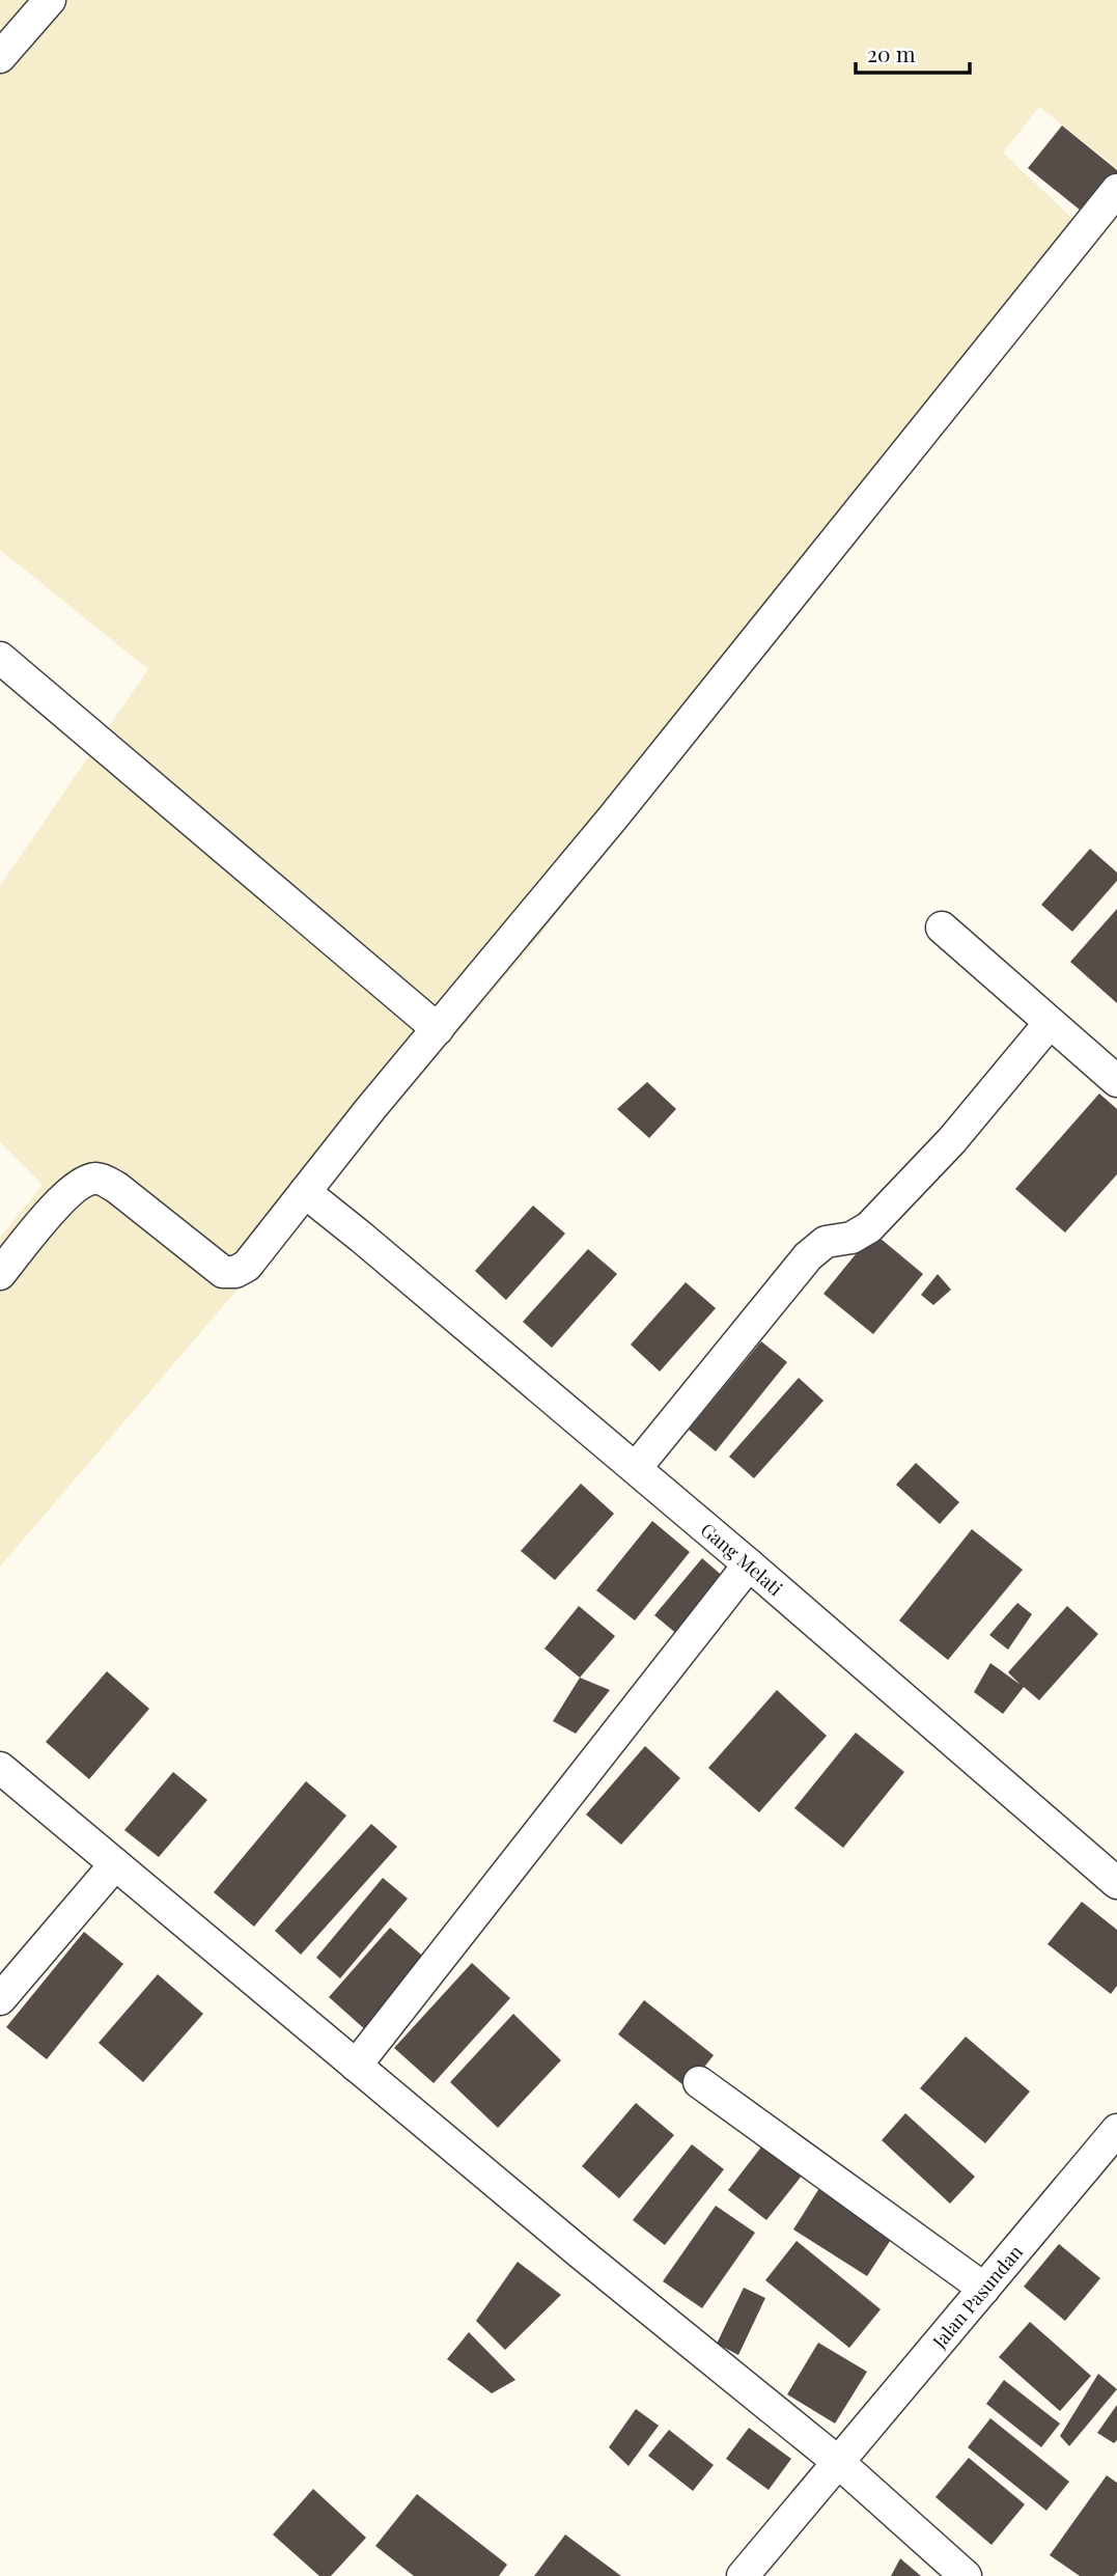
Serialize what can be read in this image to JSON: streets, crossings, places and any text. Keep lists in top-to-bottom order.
{
  "streets": {
    "street": ["Gang Melati", "Jalan Pasundan"]
  },
  "scale_bar": "20 m"
}
